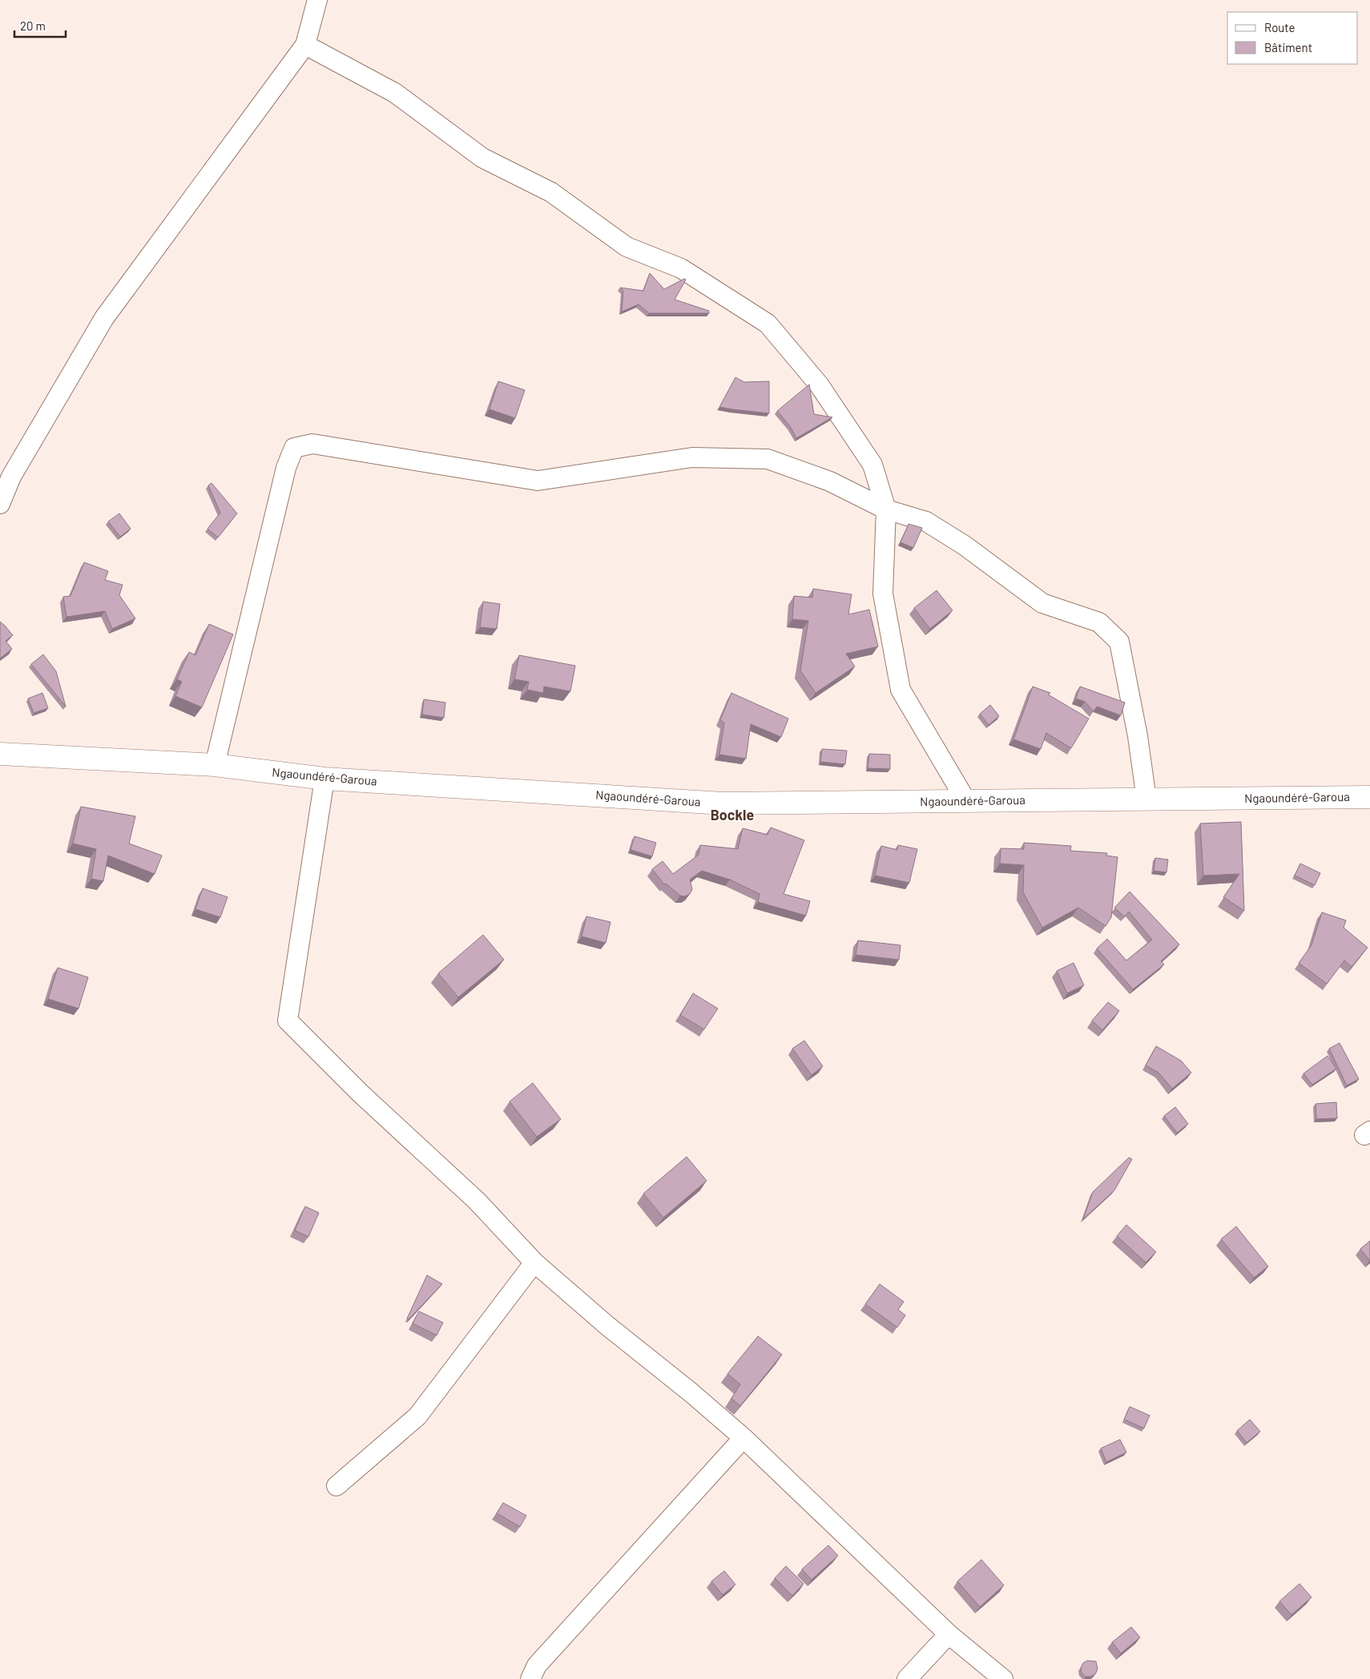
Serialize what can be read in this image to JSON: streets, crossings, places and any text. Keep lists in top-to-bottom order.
{
  "streets": {
    "highway": ["Ngaoundéré-Garoua"]
  },
  "districts": ["Bockle"],
  "legend": ["Route", "Bâtiment"],
  "scale_bar": "20 m"
}
